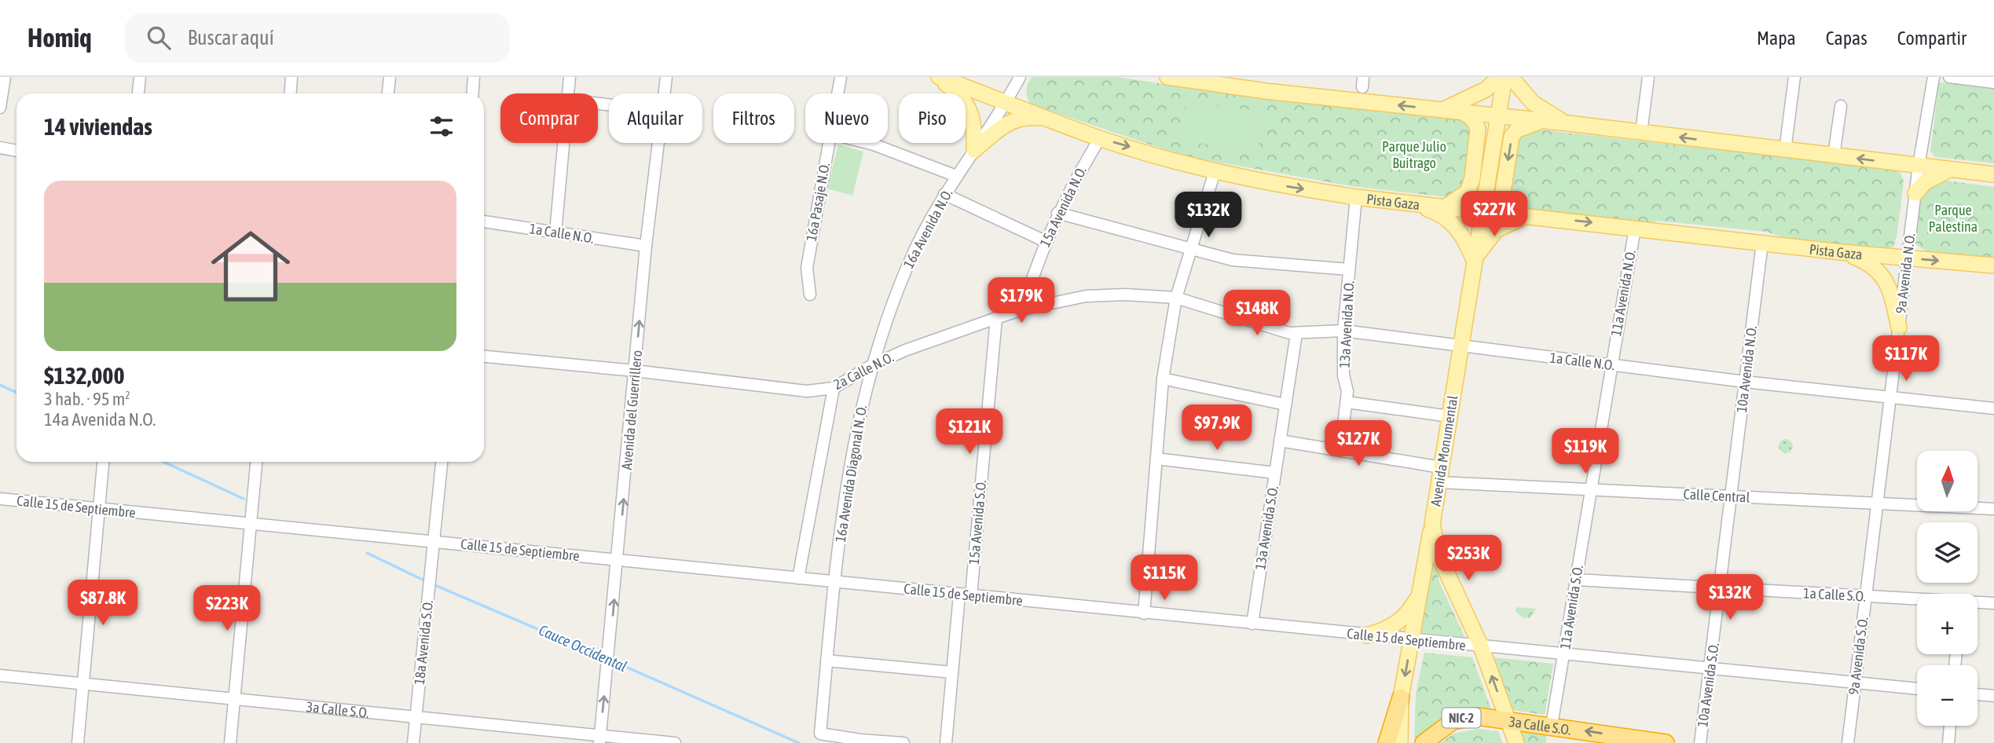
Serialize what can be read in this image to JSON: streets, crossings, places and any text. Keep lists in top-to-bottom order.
{
  "streets": {
    "highway": ["3a Calle S.O.", "NIC-2"],
    "main road": ["Pista Gaza", "Avenida Monumental"],
    "street": [
      "16a Pasaje N.O.",
      "15a Avenida N.O.",
      "16a Avenida N.O.",
      "1a Calle N.O.",
      "9a Avenida N.O.",
      "11a Avenida N.O.",
      "13a Avenida N.O.",
      "10a Avenida N.O.",
      "2a Calle N.O.",
      "Avenida del Guerrillero",
      "16a Avenida Diagonal N. O.",
      "Calle Central",
      "Calle 15 de Septiembre",
      "15a Avenida S.O.",
      "13a Avenida S.O.",
      "1a Calle S.O.",
      "11a Avenida S.O.",
      "18a Avenida S.O.",
      "9a Avenida S.O.",
      "10a Avenida S.O."
    ]
  },
  "crossings": [
    ["Pista Gaza", "15a Avenida N.O."],
    ["Pista Gaza", "16a Avenida N.O."],
    ["Pista Gaza", "9a Avenida N.O."],
    ["Pista Gaza", "11a Avenida N.O."],
    ["Pista Gaza", "13a Avenida N.O."],
    ["Pista Gaza", "10a Avenida N.O."],
    ["Pista Gaza", "Avenida Monumental"],
    ["15a Avenida N.O.", "2a Calle N.O."],
    ["16a Avenida N.O.", "2a Calle N.O."],
    ["16a Avenida N.O.", "16a Avenida Diagonal N. O."],
    ["1a Calle N.O.", "9a Avenida N.O."],
    ["1a Calle N.O.", "11a Avenida N.O."],
    ["1a Calle N.O.", "13a Avenida N.O."],
    ["1a Calle N.O.", "10a Avenida N.O."],
    ["1a Calle N.O.", "2a Calle N.O."],
    ["1a Calle N.O.", "Avenida del Guerrillero"],
    ["1a Calle N.O.", "Avenida Monumental"],
    ["1a Calle N.O.", "13a Avenida S.O."],
    ["9a Avenida N.O.", "Calle Central"],
    ["9a Avenida N.O.", "9a Avenida S.O."],
    ["11a Avenida N.O.", "Calle Central"],
    ["11a Avenida N.O.", "11a Avenida S.O."],
    ["13a Avenida N.O.", "Calle Central"],
    ["10a Avenida N.O.", "Calle Central"],
    ["10a Avenida N.O.", "10a Avenida S.O."],
    ["2a Calle N.O.", "Avenida del Guerrillero"],
    ["2a Calle N.O.", "16a Avenida Diagonal N. O."],
    ["2a Calle N.O.", "15a Avenida S.O."],
    ["Avenida del Guerrillero", "Calle 15 de Septiembre"],
    ["Avenida del Guerrillero", "3a Calle S.O."],
    ["Avenida Monumental", "Calle Central"],
    ["Avenida Monumental", "Calle 15 de Septiembre"],
    ["Avenida Monumental", "3a Calle S.O."],
    ["16a Avenida Diagonal N. O.", "Calle 15 de Septiembre"],
    ["Calle Central", "13a Avenida S.O."],
    ["Calle Central", "11a Avenida S.O."],
    ["Calle Central", "9a Avenida S.O."],
    ["Calle Central", "10a Avenida S.O."],
    ["Calle 15 de Septiembre", "15a Avenida S.O."],
    ["Calle 15 de Septiembre", "13a Avenida S.O."],
    ["Calle 15 de Septiembre", "11a Avenida S.O."],
    ["Calle 15 de Septiembre", "18a Avenida S.O."],
    ["Calle 15 de Septiembre", "9a Avenida S.O."],
    ["Calle 15 de Septiembre", "10a Avenida S.O."],
    ["1a Calle S.O.", "11a Avenida S.O."],
    ["1a Calle S.O.", "9a Avenida S.O."],
    ["1a Calle S.O.", "10a Avenida S.O."],
    ["11a Avenida S.O.", "3a Calle S.O."],
    ["18a Avenida S.O.", "3a Calle S.O."]
  ],
  "one_way": ["Avenida del Guerrillero"],
  "water": ["Cauce Occidental"],
  "parks": ["Parque Julio Buitrago", "Parque Palestina"],
  "north": "top",
  "page": {
    "header": "Homiq",
    "search": "Buscar aquí",
    "nav": ["Mapa", "Capas", "Compartir"],
    "chip": [
      "Comprar",
      "Alquilar",
      "Filtros",
      "Nuevo",
      "Piso"
    ],
    "heading": "14 viviendas",
    "list": [
      {
        "name": "$132,000",
        "note": "3 hab. · 95 m² · 14a Avenida N.O."
      }
    ],
    "price": [
      "$227K",
      "$132K",
      "$179K",
      "$148K",
      "$117K",
      "$97.9K",
      "$121K",
      "$127K",
      "$119K",
      "$253K",
      "$115K",
      "$132K",
      "$87.8K",
      "$223K"
    ],
    "map_buttons": ["+", "−"]
  }
}
